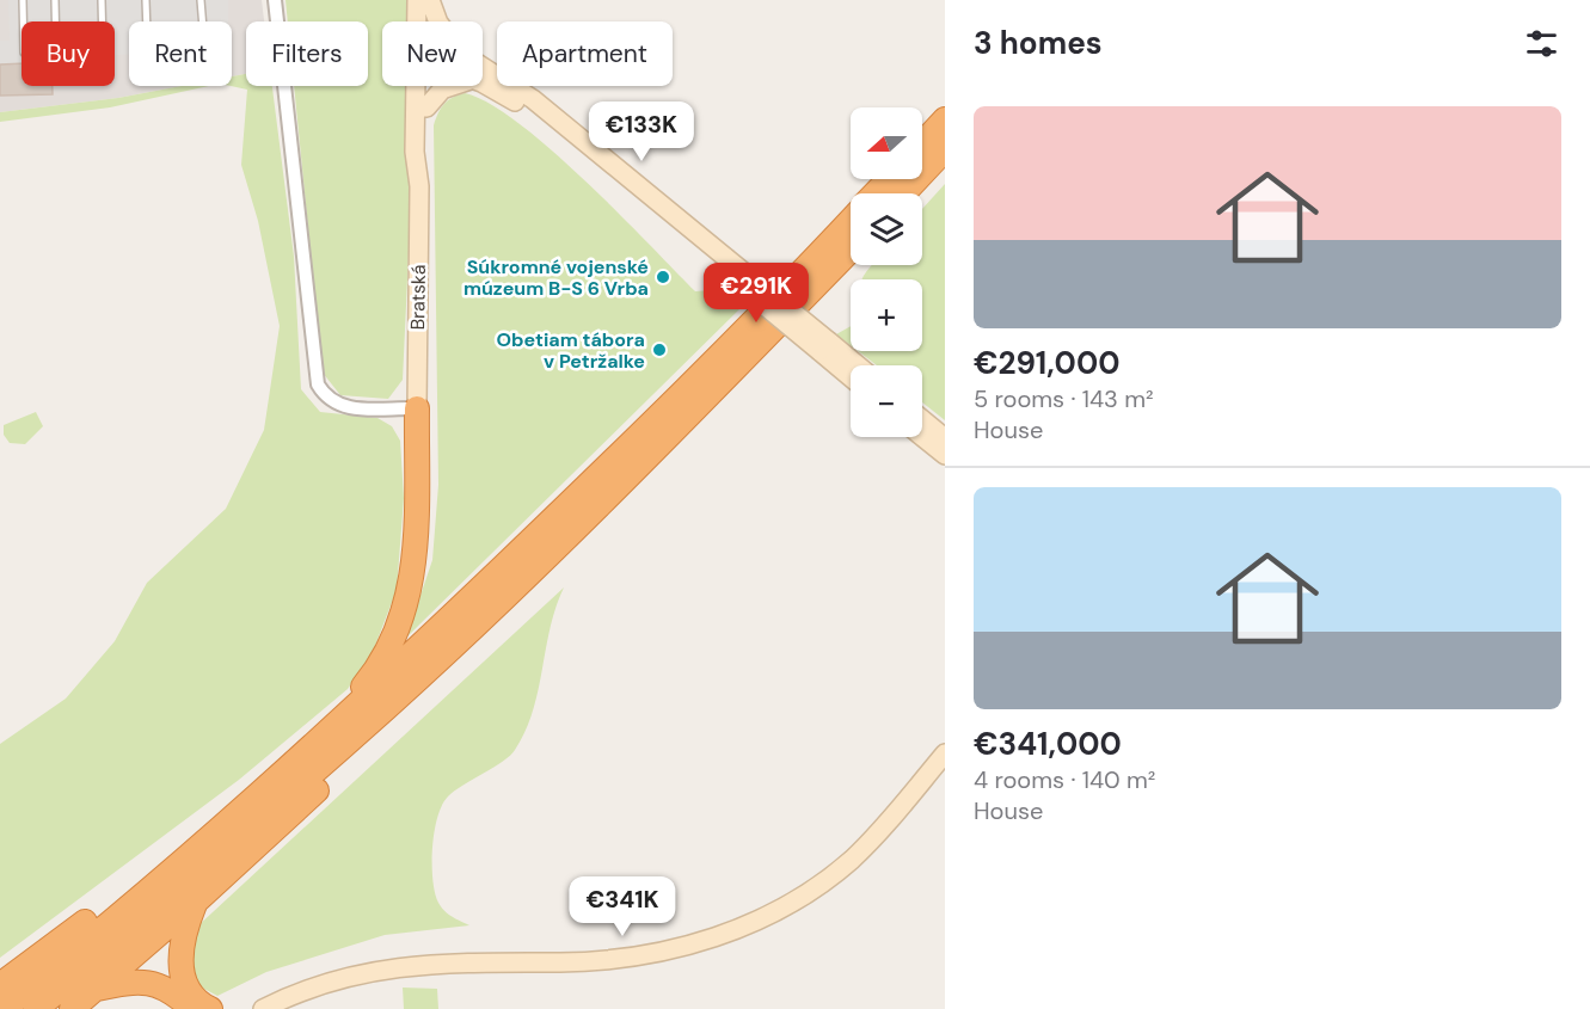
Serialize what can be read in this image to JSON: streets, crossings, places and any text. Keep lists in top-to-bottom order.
{
  "streets": {
    "main road": ["Bratská"]
  },
  "places": ["Súkromné vojenské múzeum B-S 6 Vrba", "Obetiam tábora v Petržalke"],
  "north": "left",
  "page": {
    "heading": "3 homes",
    "chip": [
      "Buy",
      "Rent",
      "Filters",
      "New",
      "Apartment"
    ],
    "list": [
      {
        "name": "€291,000",
        "note": "5 rooms · 143 m² · House"
      },
      {
        "name": "€341,000",
        "note": "4 rooms · 140 m² · House"
      }
    ],
    "price": ["€133K", "€291K", "€341K"],
    "map_buttons": ["+", "−"]
  }
}
